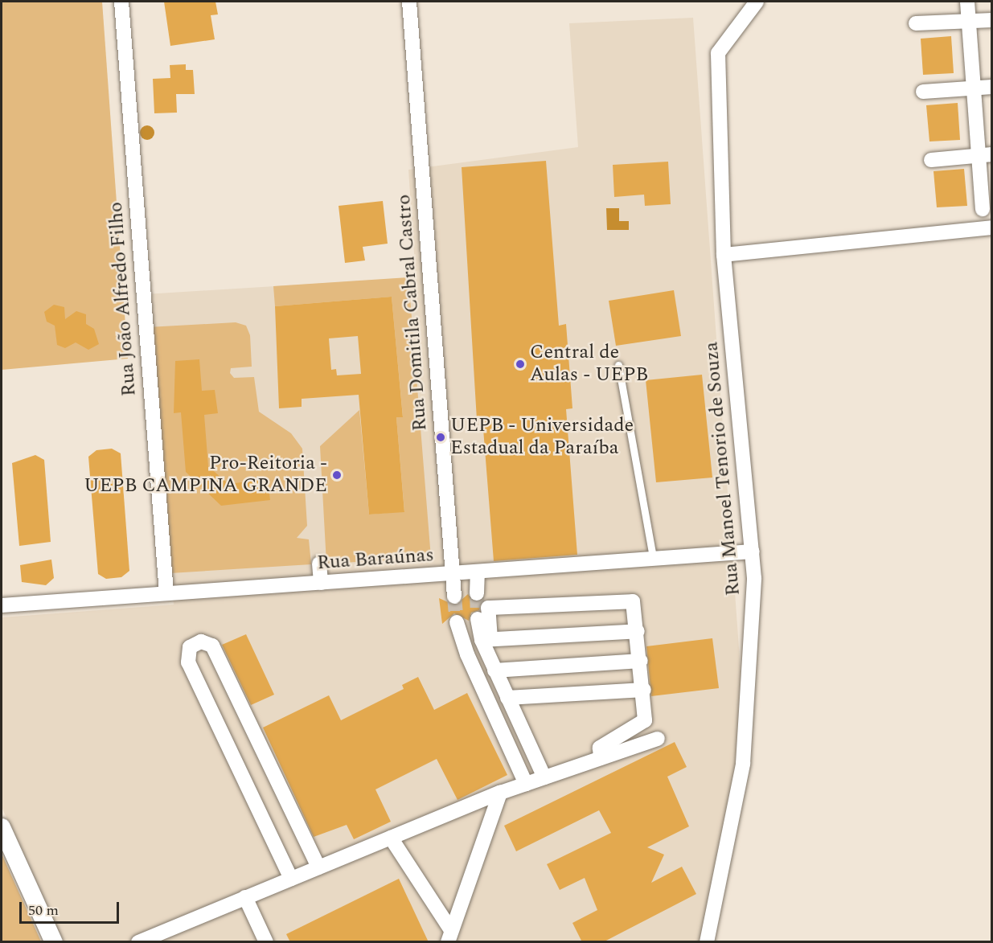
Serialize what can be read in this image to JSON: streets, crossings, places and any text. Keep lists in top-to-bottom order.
{
  "streets": {
    "street": [
      "Rua João Alfredo Filho",
      "Rua Domitila Cabral Castro",
      "Rua Manoel Tenorio de Souza",
      "Rua Baraúnas"
    ]
  },
  "crossings": [
    ["Rua João Alfredo Filho", "Rua Baraúnas"],
    ["Rua Domitila Cabral Castro", "Rua Baraúnas"],
    ["Rua Manoel Tenorio de Souza", "Rua Baraúnas"]
  ],
  "places": ["Central de Aulas - UEPB", "UEPB - Universidade Estadual da Paraíba", "Pro-Reitoria - UEPB CAMPINA GRANDE"],
  "scale_bar": "50 m"
}
